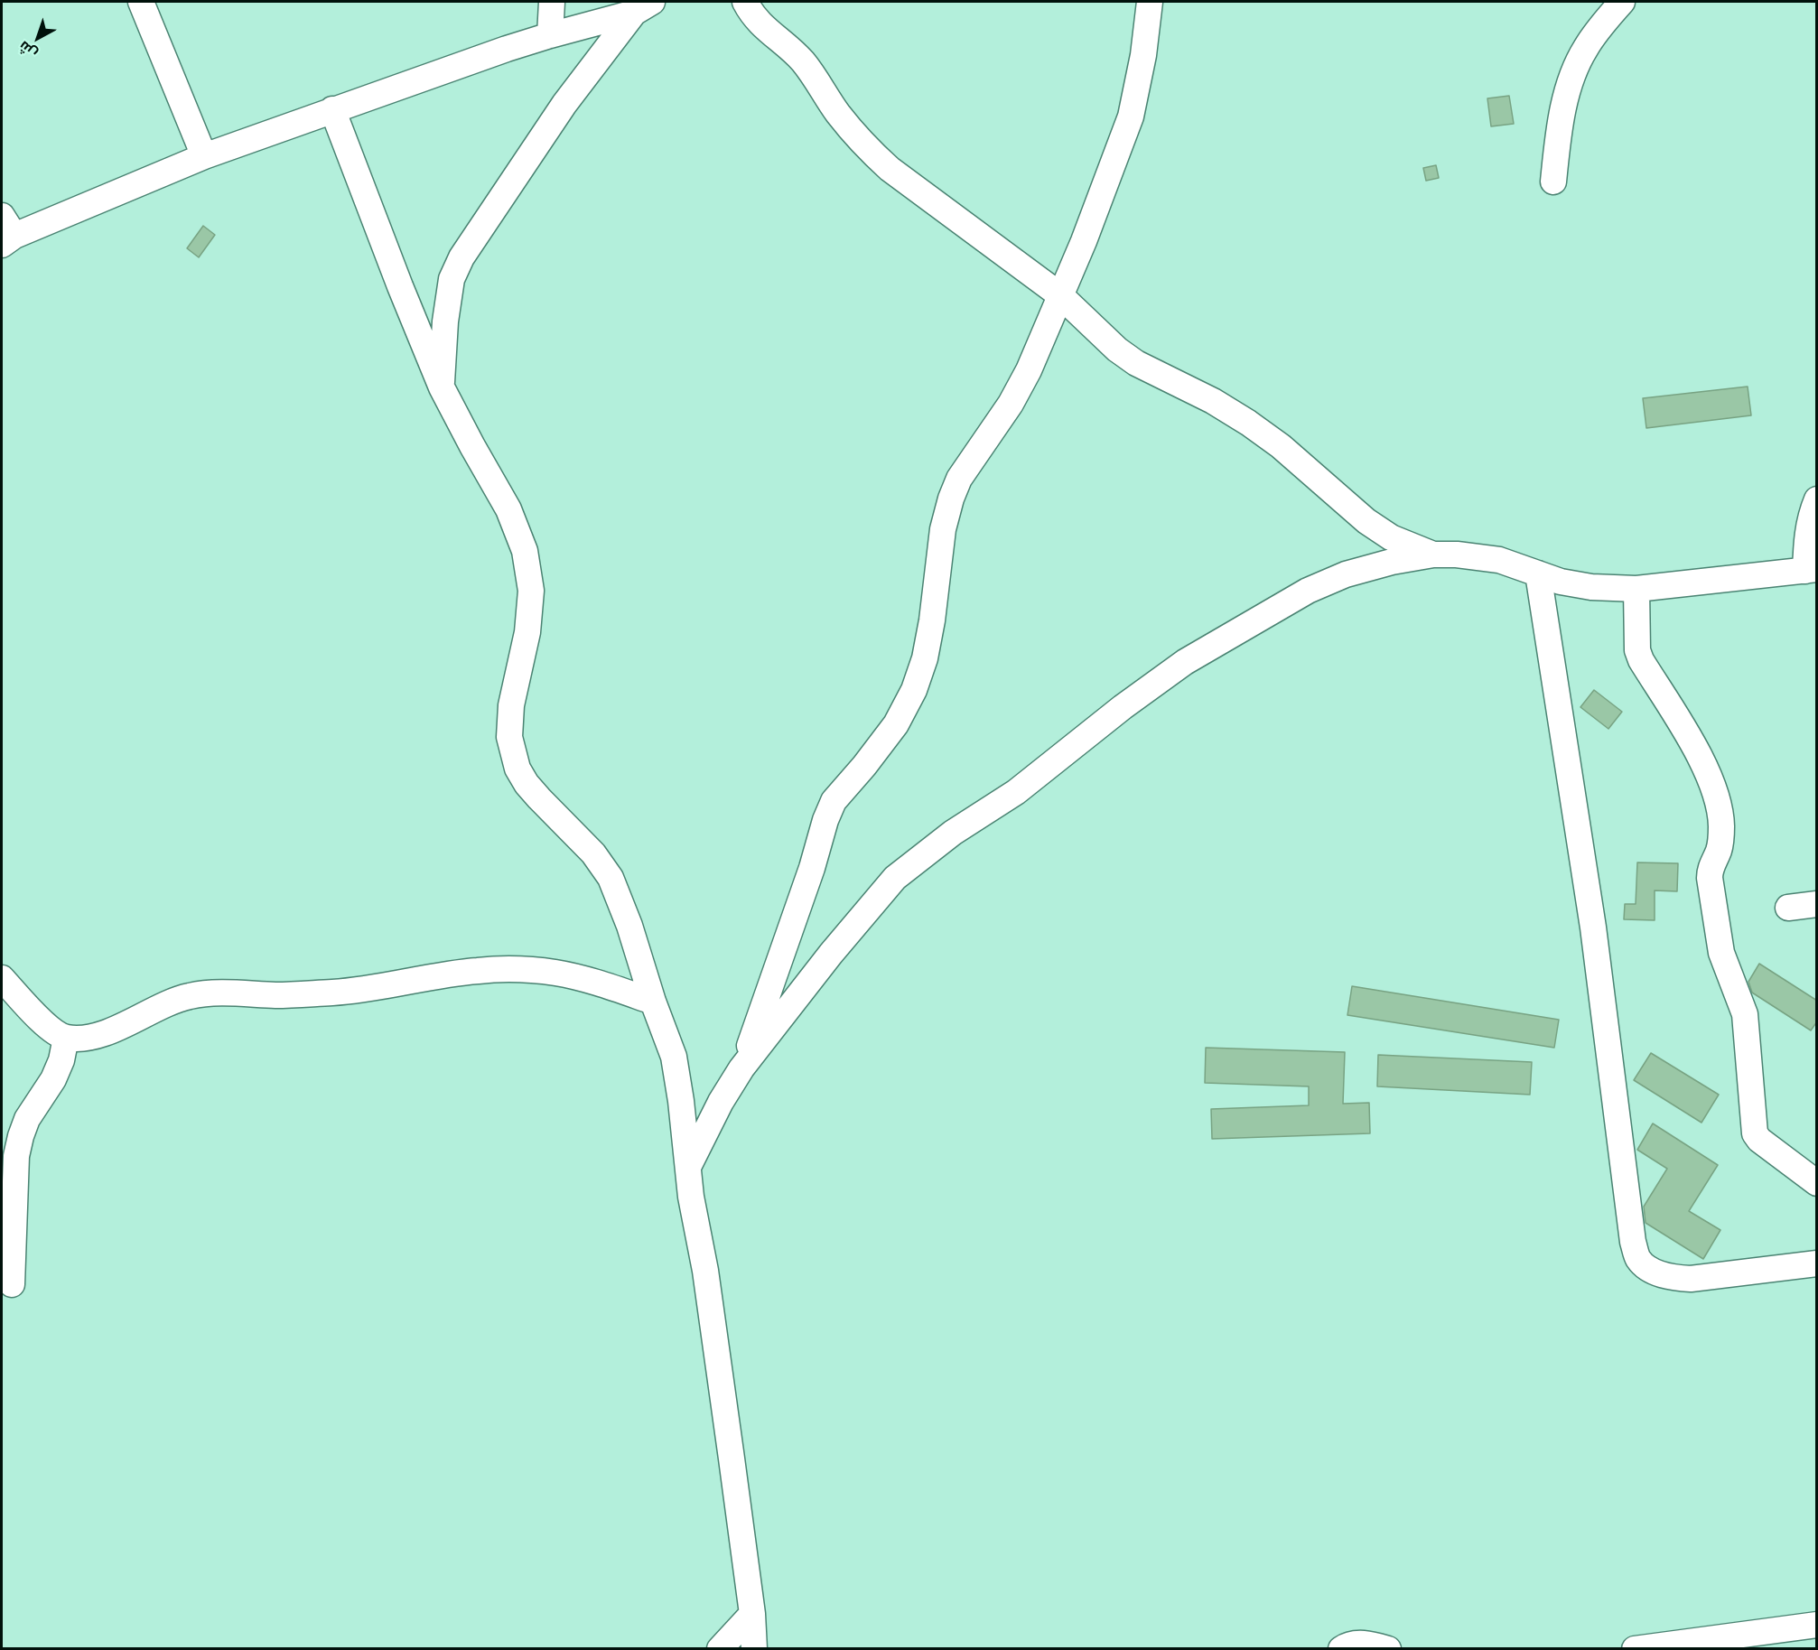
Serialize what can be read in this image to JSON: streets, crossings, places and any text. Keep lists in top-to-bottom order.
{
  "north": "bottom left"
}
